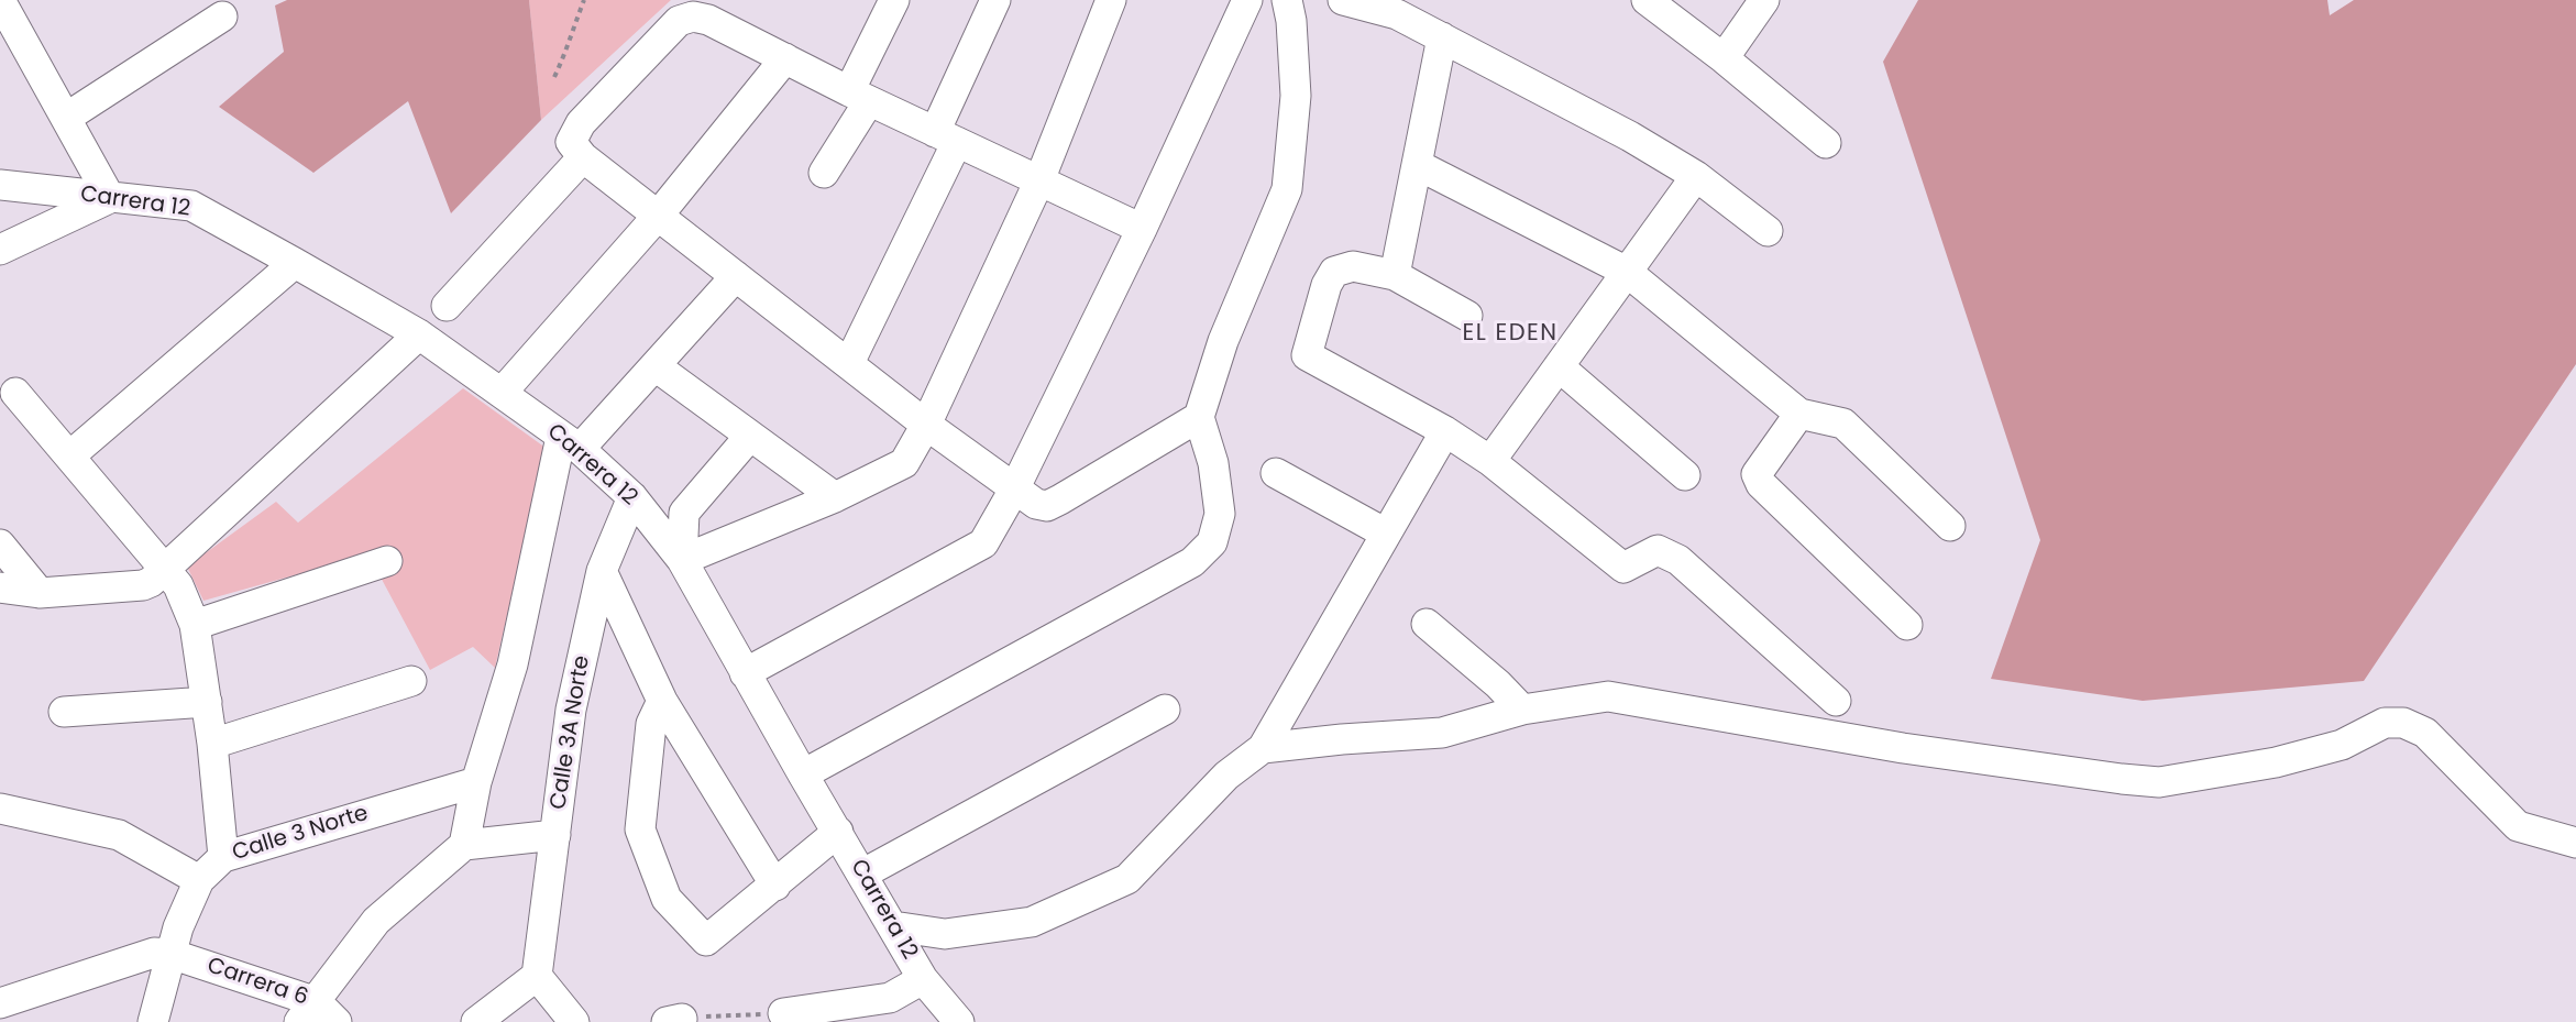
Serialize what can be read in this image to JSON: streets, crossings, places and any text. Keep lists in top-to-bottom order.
{
  "streets": {
    "street": [
      "Carrera 12",
      "Calle 3A Norte",
      "Calle 3 Norte",
      "Carrera 6"
    ]
  },
  "crossings": [
    ["Carrera 12", "Calle 3A Norte"],
    ["Calle 3 Norte", "Carrera 6"]
  ],
  "districts": ["EL EDEN"]
}
